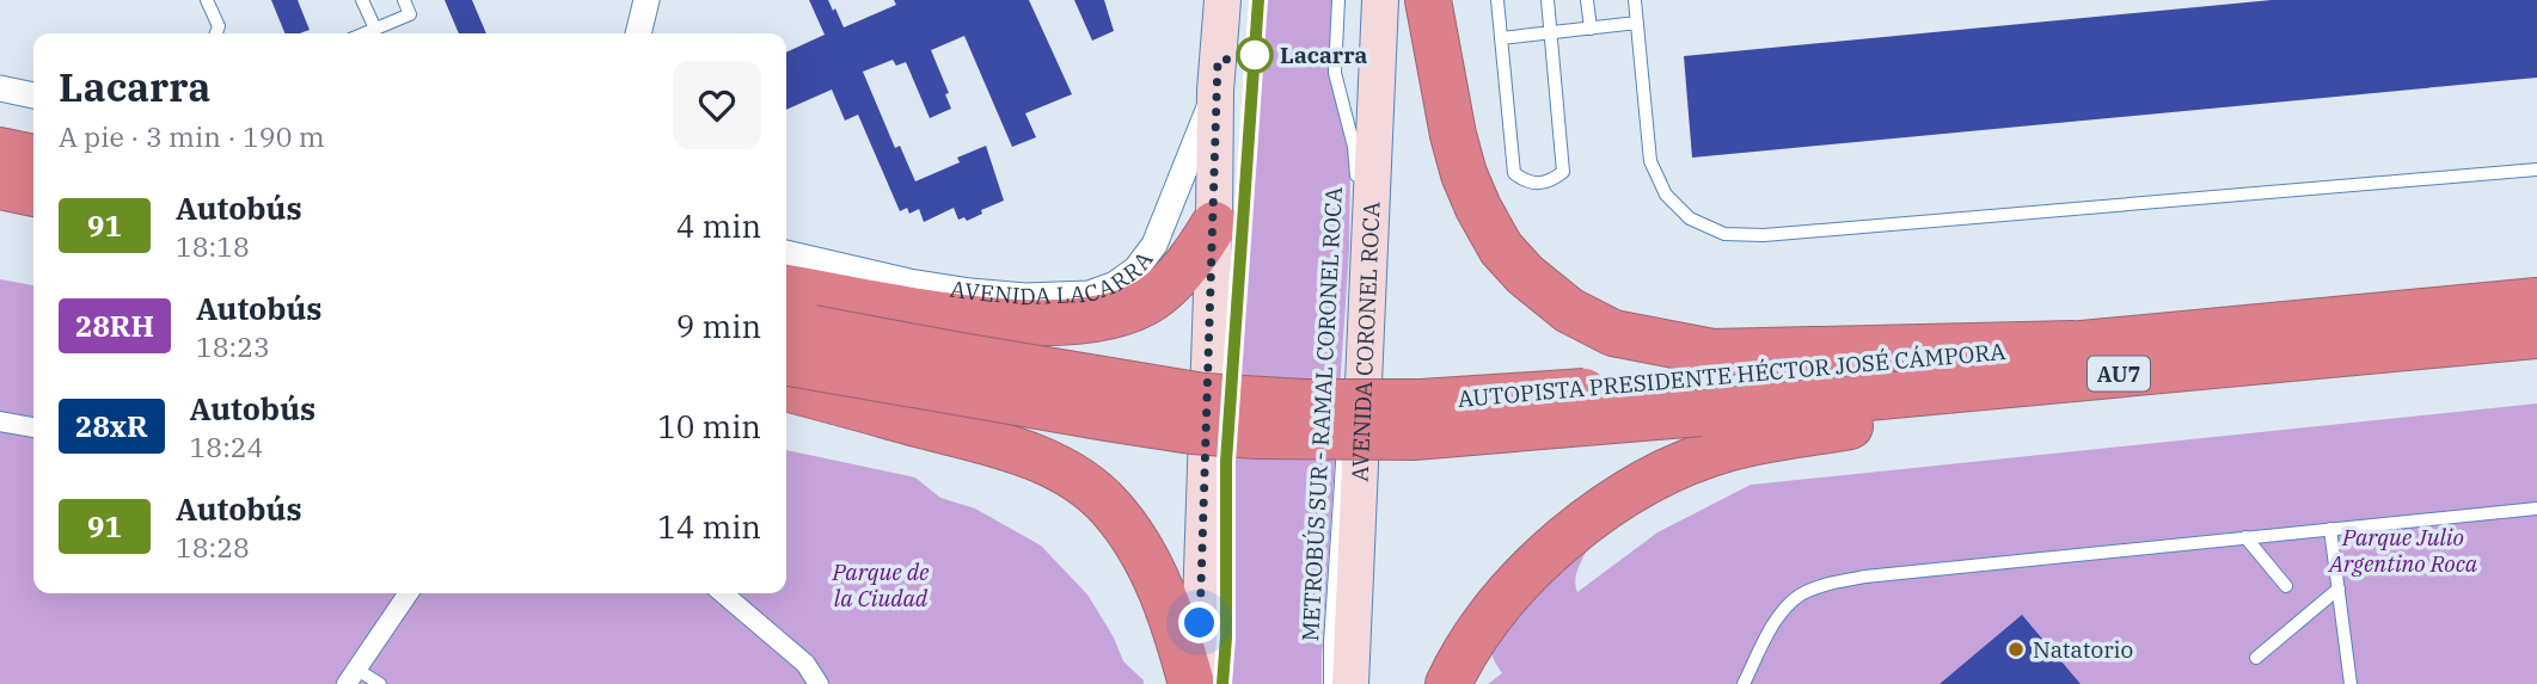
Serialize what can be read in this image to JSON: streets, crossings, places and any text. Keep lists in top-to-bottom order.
{
  "streets": {
    "highway": ["AU7", "AUTOPISTA PRESIDENTE HÉCTOR JOSÉ CÁMPORA"],
    "main road": ["AVENIDA CORONEL ROCA"],
    "street": ["AVENIDA LACARRA"],
    "lane": ["METROBÚS SUR - RAMAL CORONEL ROCA"]
  },
  "parks": ["Parque Julio Argentino Roca", "Parque de la Ciudad"],
  "places": ["Lacarra", "Natatorio"],
  "lines": ["bus line 91"],
  "page": {
    "heading": ["Lacarra", "A pie · 3 min · 190 m"],
    "list": [
      {
        "mark": "91",
        "name": "Autobús",
        "note": "18:18",
        "value": "4 min"
      },
      {
        "mark": "28RH",
        "name": "Autobús",
        "note": "18:23",
        "value": "9 min"
      },
      {
        "mark": "28xR",
        "name": "Autobús",
        "note": "18:24",
        "value": "10 min"
      },
      {
        "mark": "91",
        "name": "Autobús",
        "note": "18:28",
        "value": "14 min"
      }
    ]
  }
}
